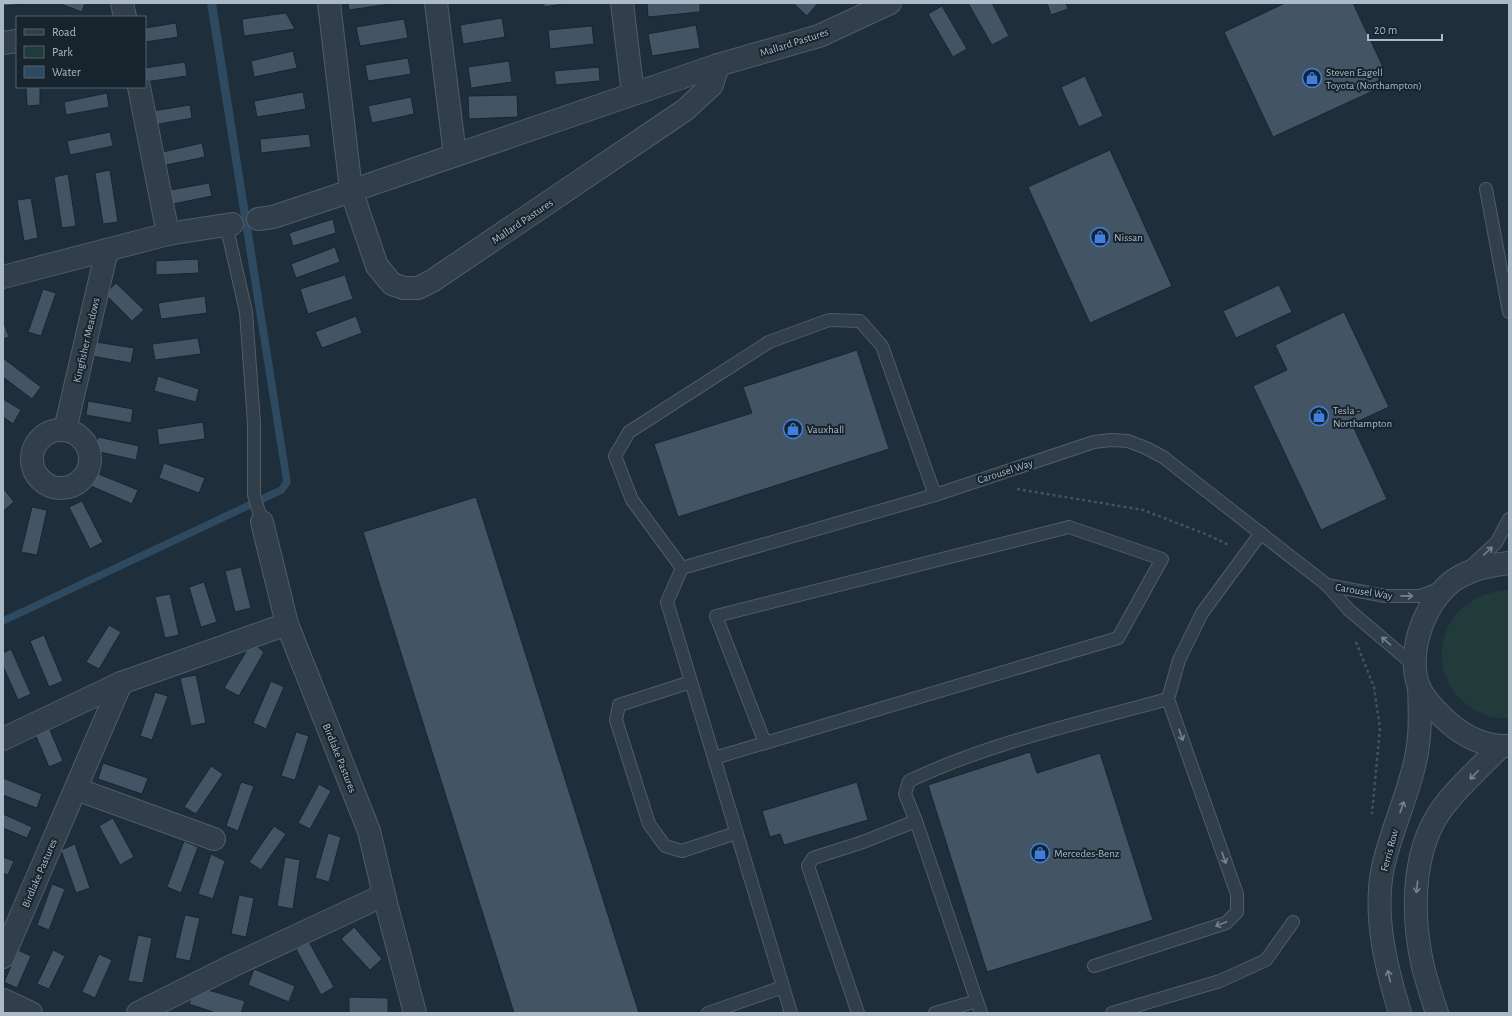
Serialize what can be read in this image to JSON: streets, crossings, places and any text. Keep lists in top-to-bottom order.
{
  "streets": {
    "street": [
      "Mallard Pastures",
      "Kingfisher Meadows",
      "Birdlake Pastures",
      "Ferris Row"
    ],
    "lane": ["Carousel Way"]
  },
  "crossings": [
    ["Carousel Way", "Ferris Row"]
  ],
  "one_way": ["Ferris Row"],
  "places": {
    "shop": [
      "Steven Eagell Toyota (Northampton)",
      "Nissan",
      "Tesla - Northampton",
      "Vauxhall",
      "Mercedes-Benz"
    ]
  },
  "legend": ["Road", "Park", "Water"],
  "scale_bar": "20 m"
}
